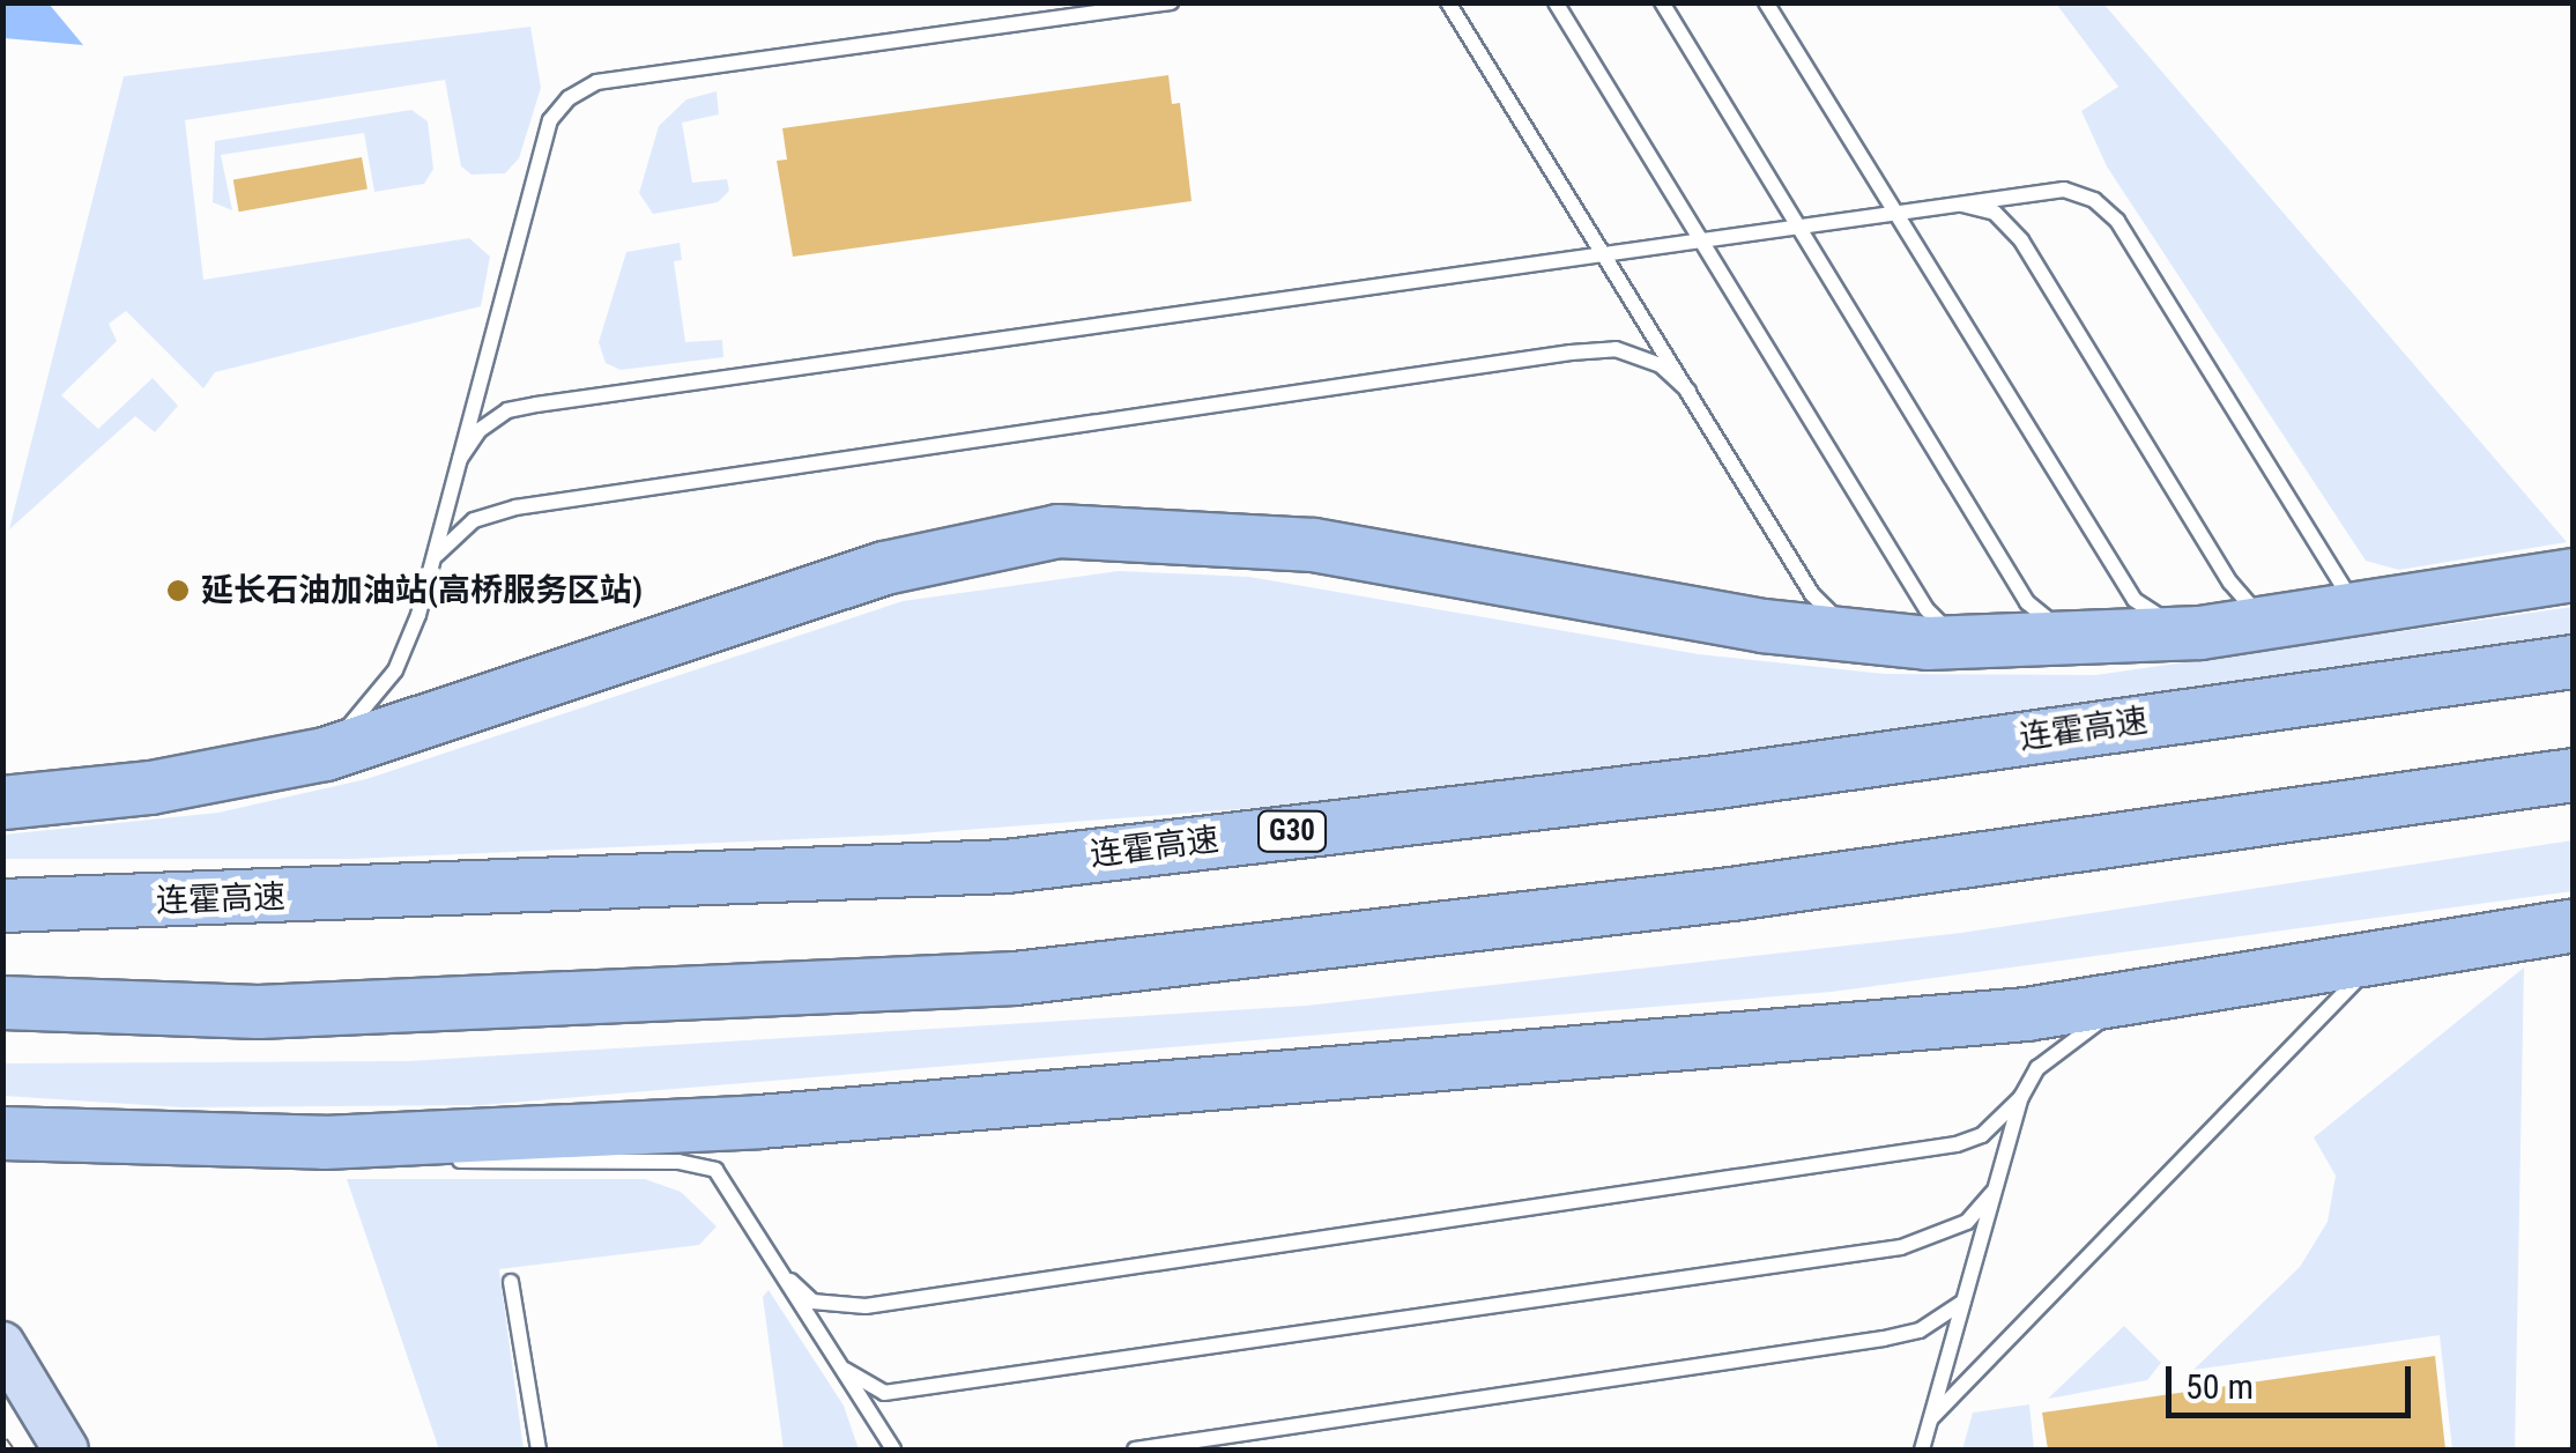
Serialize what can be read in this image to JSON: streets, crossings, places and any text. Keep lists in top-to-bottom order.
{
  "streets": {
    "highway": ["连霍高速", "G30"]
  },
  "places": ["延长石油加油站(高桥服务区站)"],
  "scale_bar": "50 m"
}
